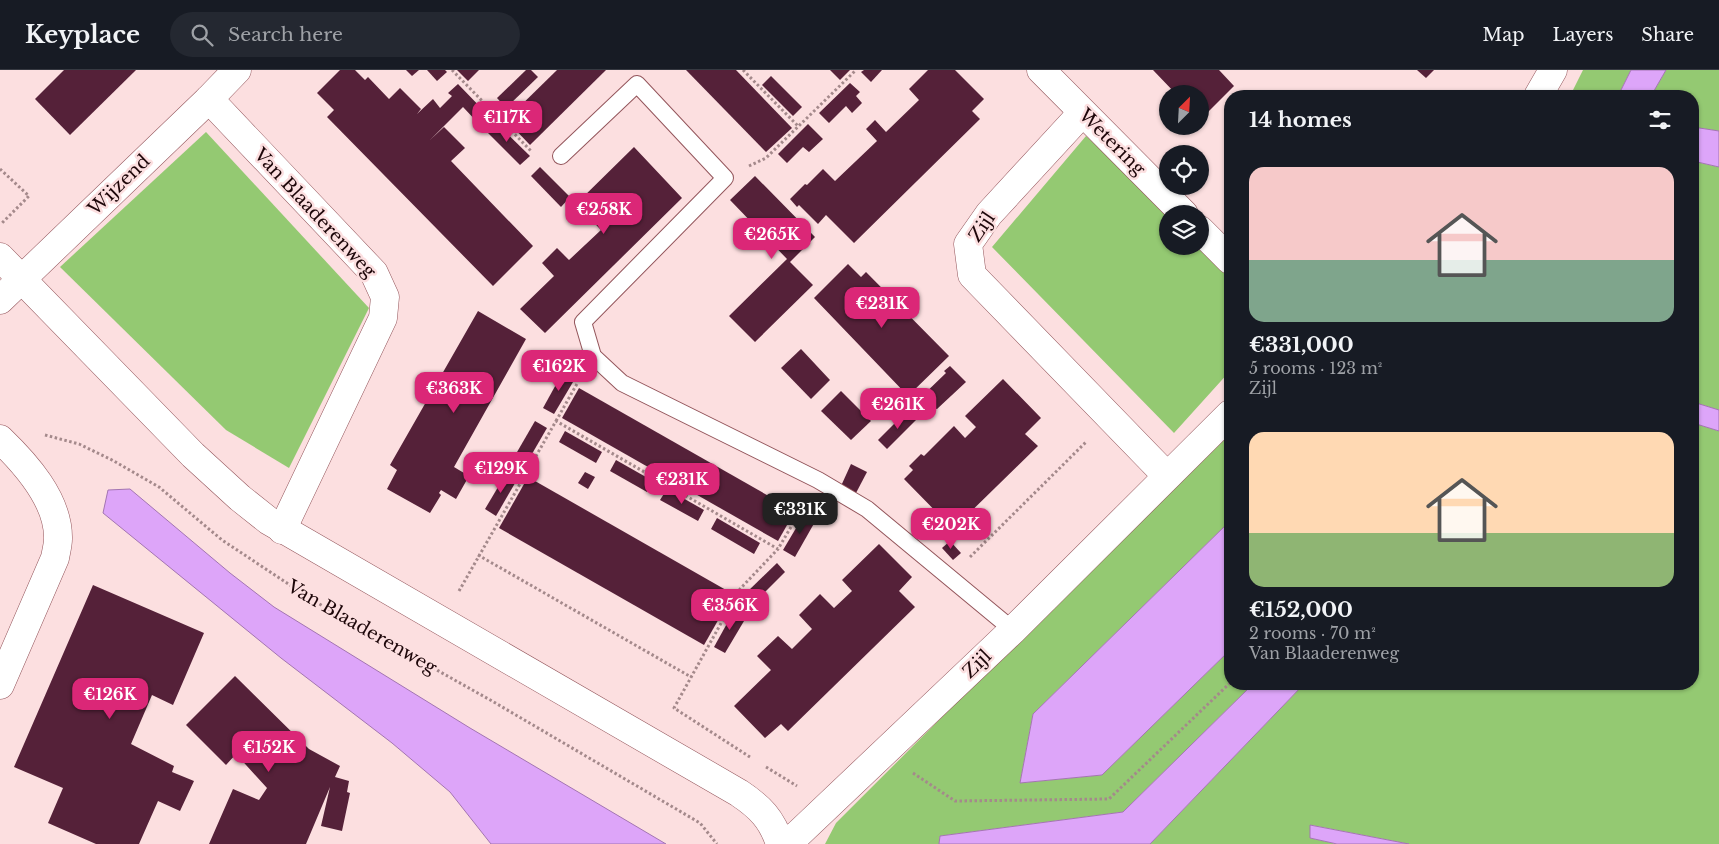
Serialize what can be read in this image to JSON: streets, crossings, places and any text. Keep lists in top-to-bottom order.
{
  "streets": {
    "street": [
      "Wetering",
      "Wijzend",
      "Van Blaaderenweg",
      "Zijl"
    ]
  },
  "crossings": [
    ["Wetering", "Zijl"],
    ["Wijzend", "Van Blaaderenweg"]
  ],
  "north": "top right",
  "page": {
    "header": "Keyplace",
    "search": "Search here",
    "nav": ["Map", "Layers", "Share"],
    "heading": "14 homes",
    "price": [
      "€117K",
      "€258K",
      "€265K",
      "€231K",
      "€162K",
      "€363K",
      "€261K",
      "€129K",
      "€231K",
      "€331K",
      "€202K",
      "€356K",
      "€126K",
      "€152K"
    ],
    "list": [
      {
        "name": "€331,000",
        "note": "5 rooms · 123 m² · Zijl"
      },
      {
        "name": "€152,000",
        "note": "2 rooms · 70 m² · Van Blaaderenweg"
      }
    ]
  }
}
